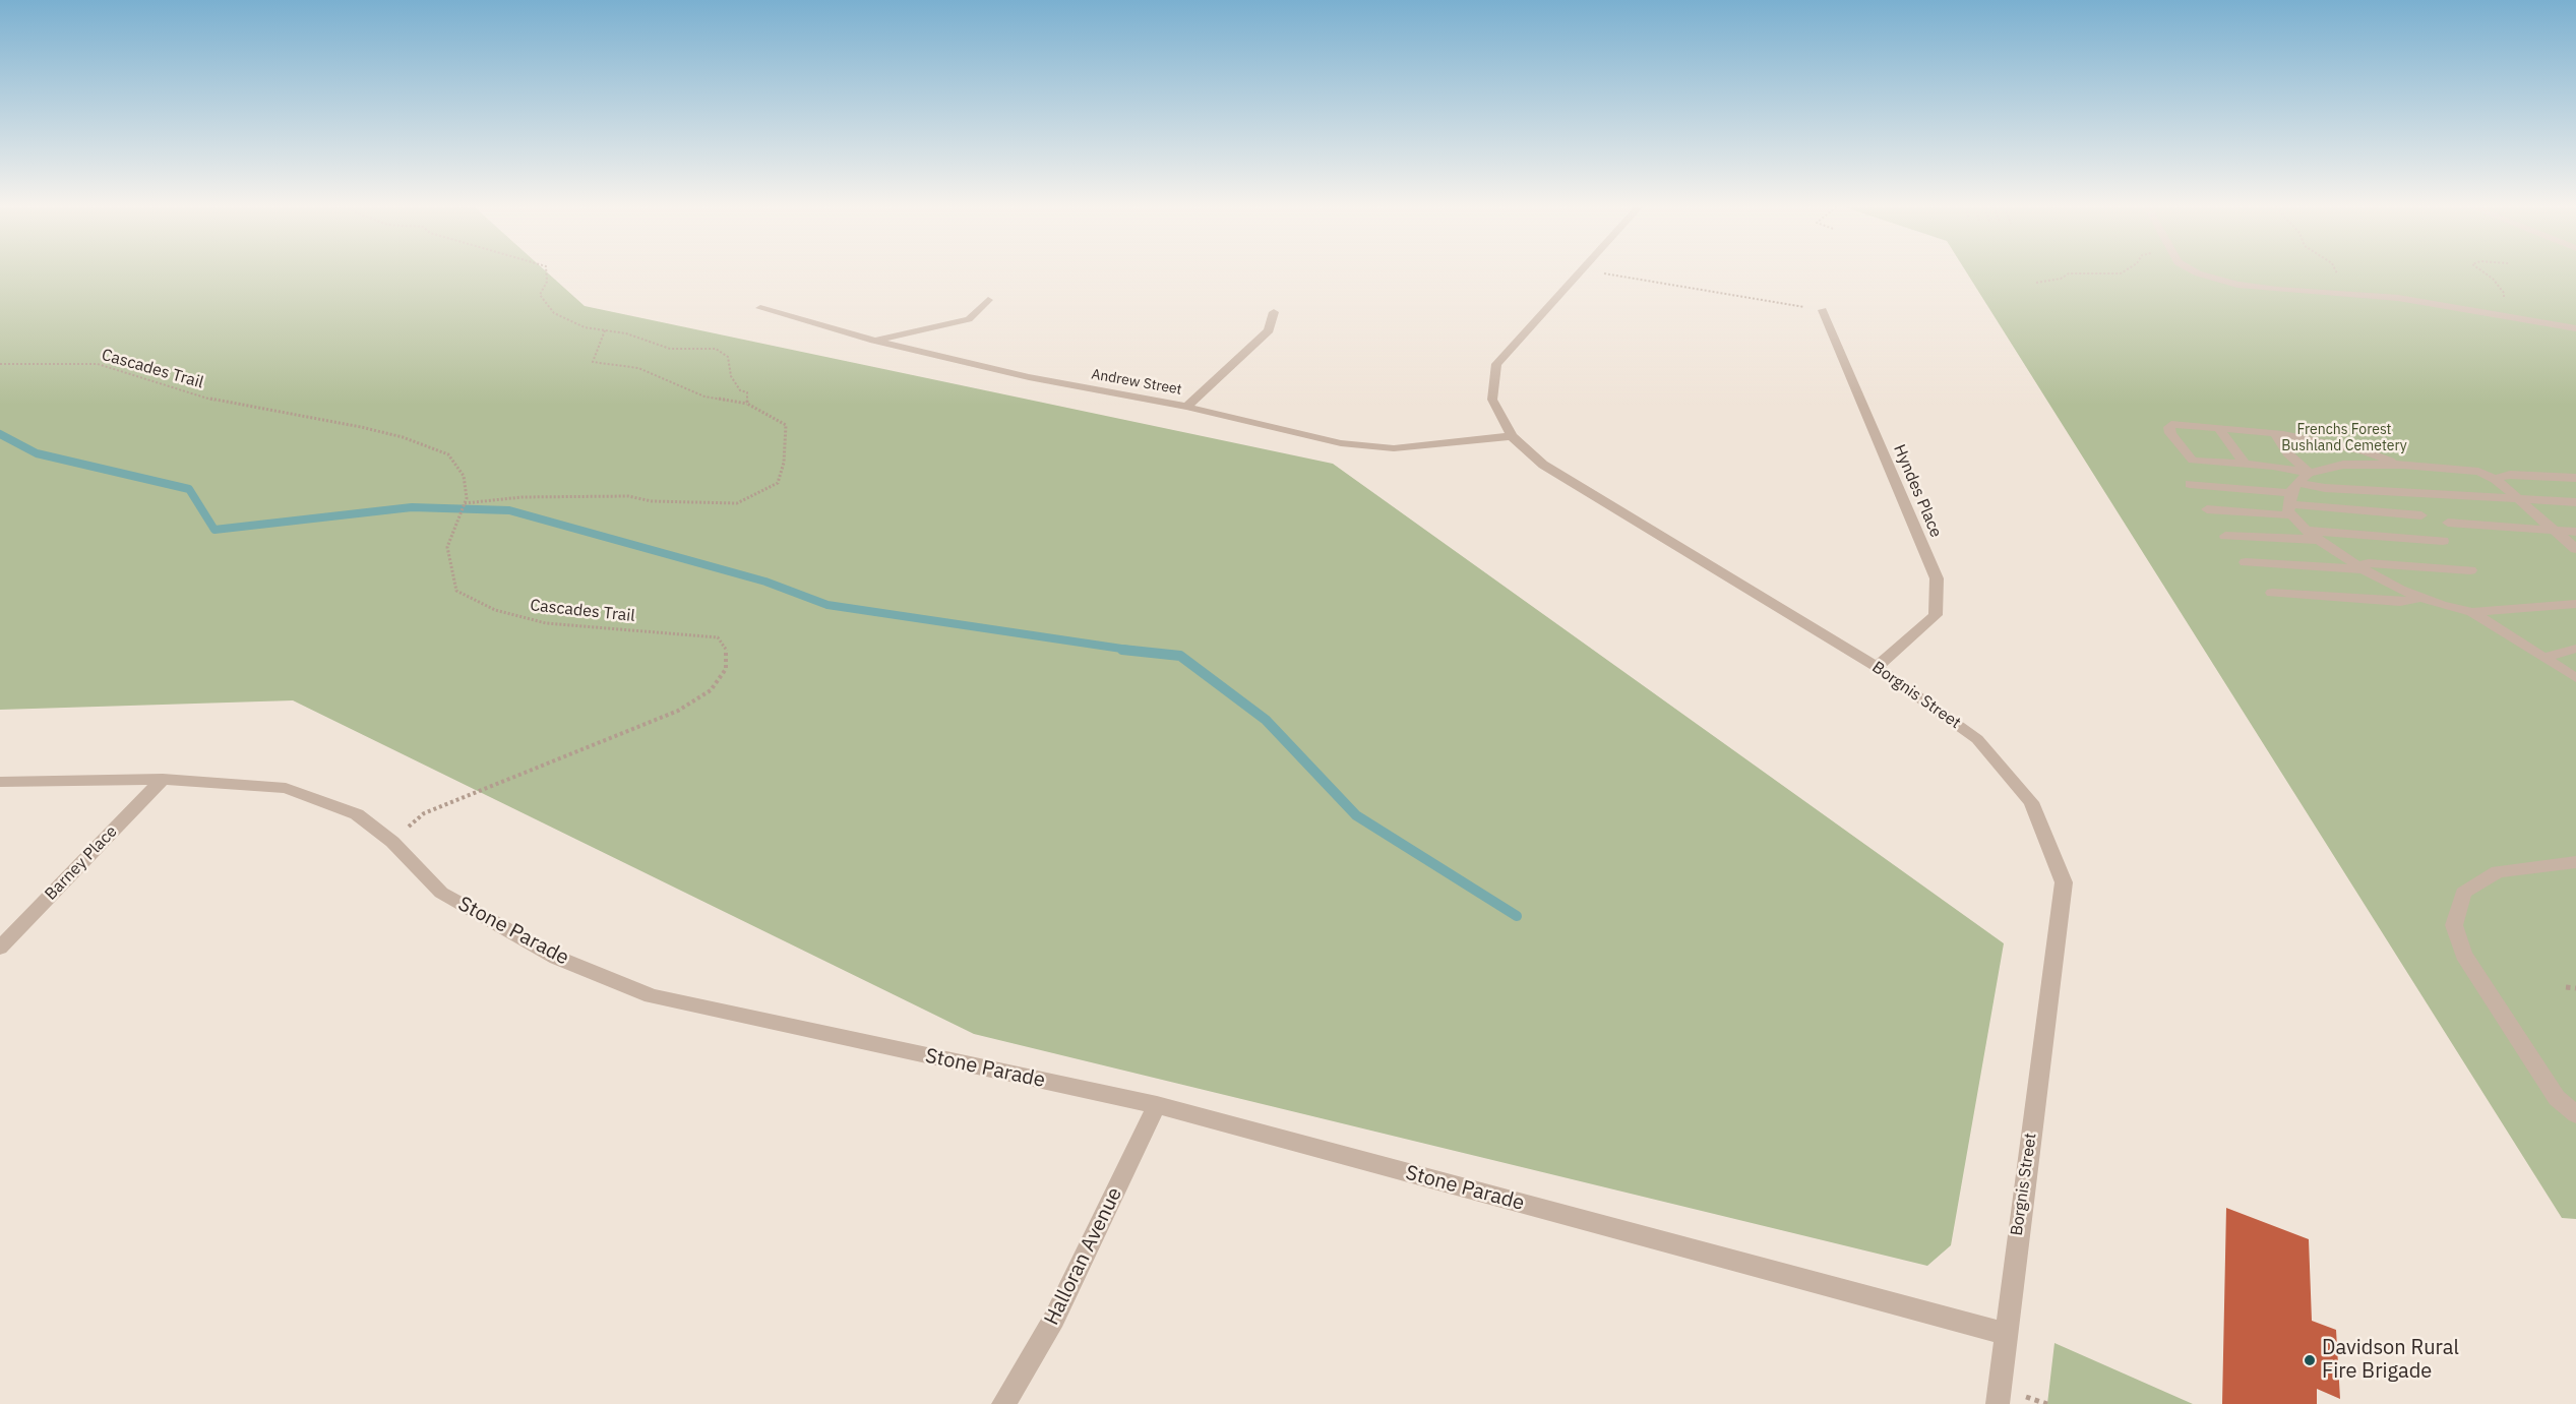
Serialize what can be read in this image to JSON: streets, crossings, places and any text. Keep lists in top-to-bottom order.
{
  "streets": {
    "street": [
      "Andrew Street",
      "Hyndes Place",
      "Borgnis Street",
      "Barney Place",
      "Stone Parade",
      "Halloran Avenue"
    ],
    "path": ["Cascades Trail"]
  },
  "crossings": [
    ["Cascades Trail", "Stone Parade"],
    ["Andrew Street", "Borgnis Street"],
    ["Hyndes Place", "Borgnis Street"],
    ["Borgnis Street", "Stone Parade"],
    ["Barney Place", "Stone Parade"],
    ["Stone Parade", "Halloran Avenue"]
  ],
  "parks": ["Frenchs Forest Bushland Cemetery"],
  "places": ["Davidson Rural Fire Brigade"]
}
